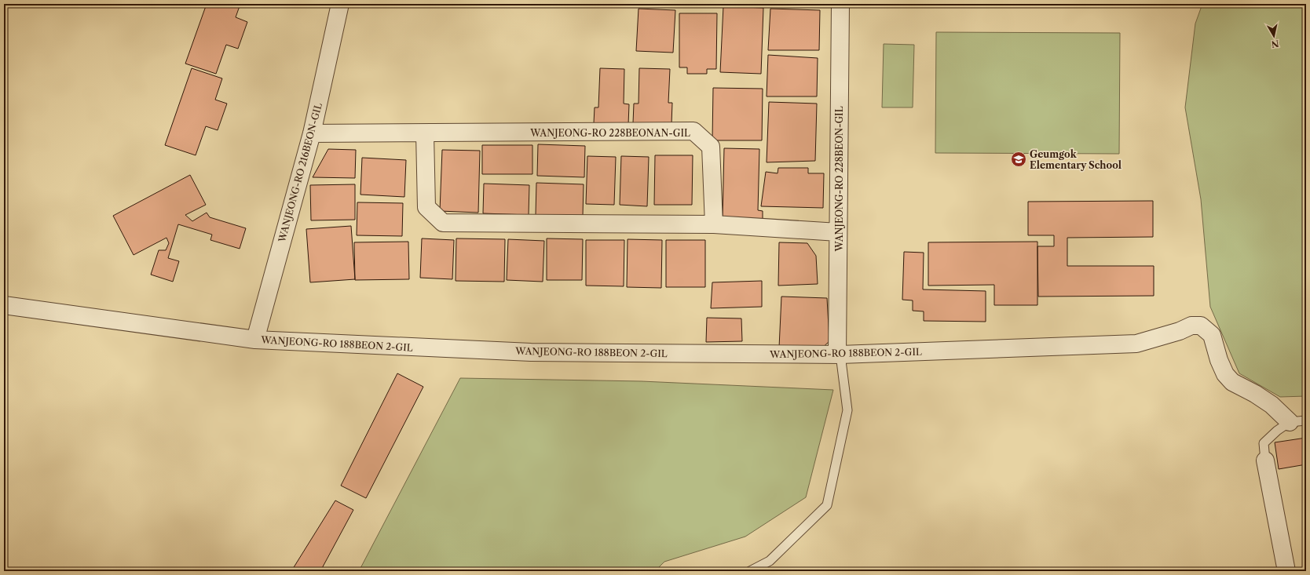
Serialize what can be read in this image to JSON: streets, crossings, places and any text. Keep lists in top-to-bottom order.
{
  "streets": {
    "street": [
      "WANJEONG-RO 228BEONAN-GIL",
      "WANJEONG-RO 216BEON-GIL",
      "WANJEONG-RO 228BEON-GIL",
      "WANJEONG-RO 188BEON 2-GIL"
    ]
  },
  "crossings": [
    ["WANJEONG-RO 228BEONAN-GIL", "WANJEONG-RO 216BEON-GIL"],
    ["WANJEONG-RO 216BEON-GIL", "WANJEONG-RO 188BEON 2-GIL"],
    ["WANJEONG-RO 228BEON-GIL", "WANJEONG-RO 188BEON 2-GIL"]
  ],
  "places": {
    "school or university": ["Geumgok Elementary School"]
  },
  "north": "bottom"
}
